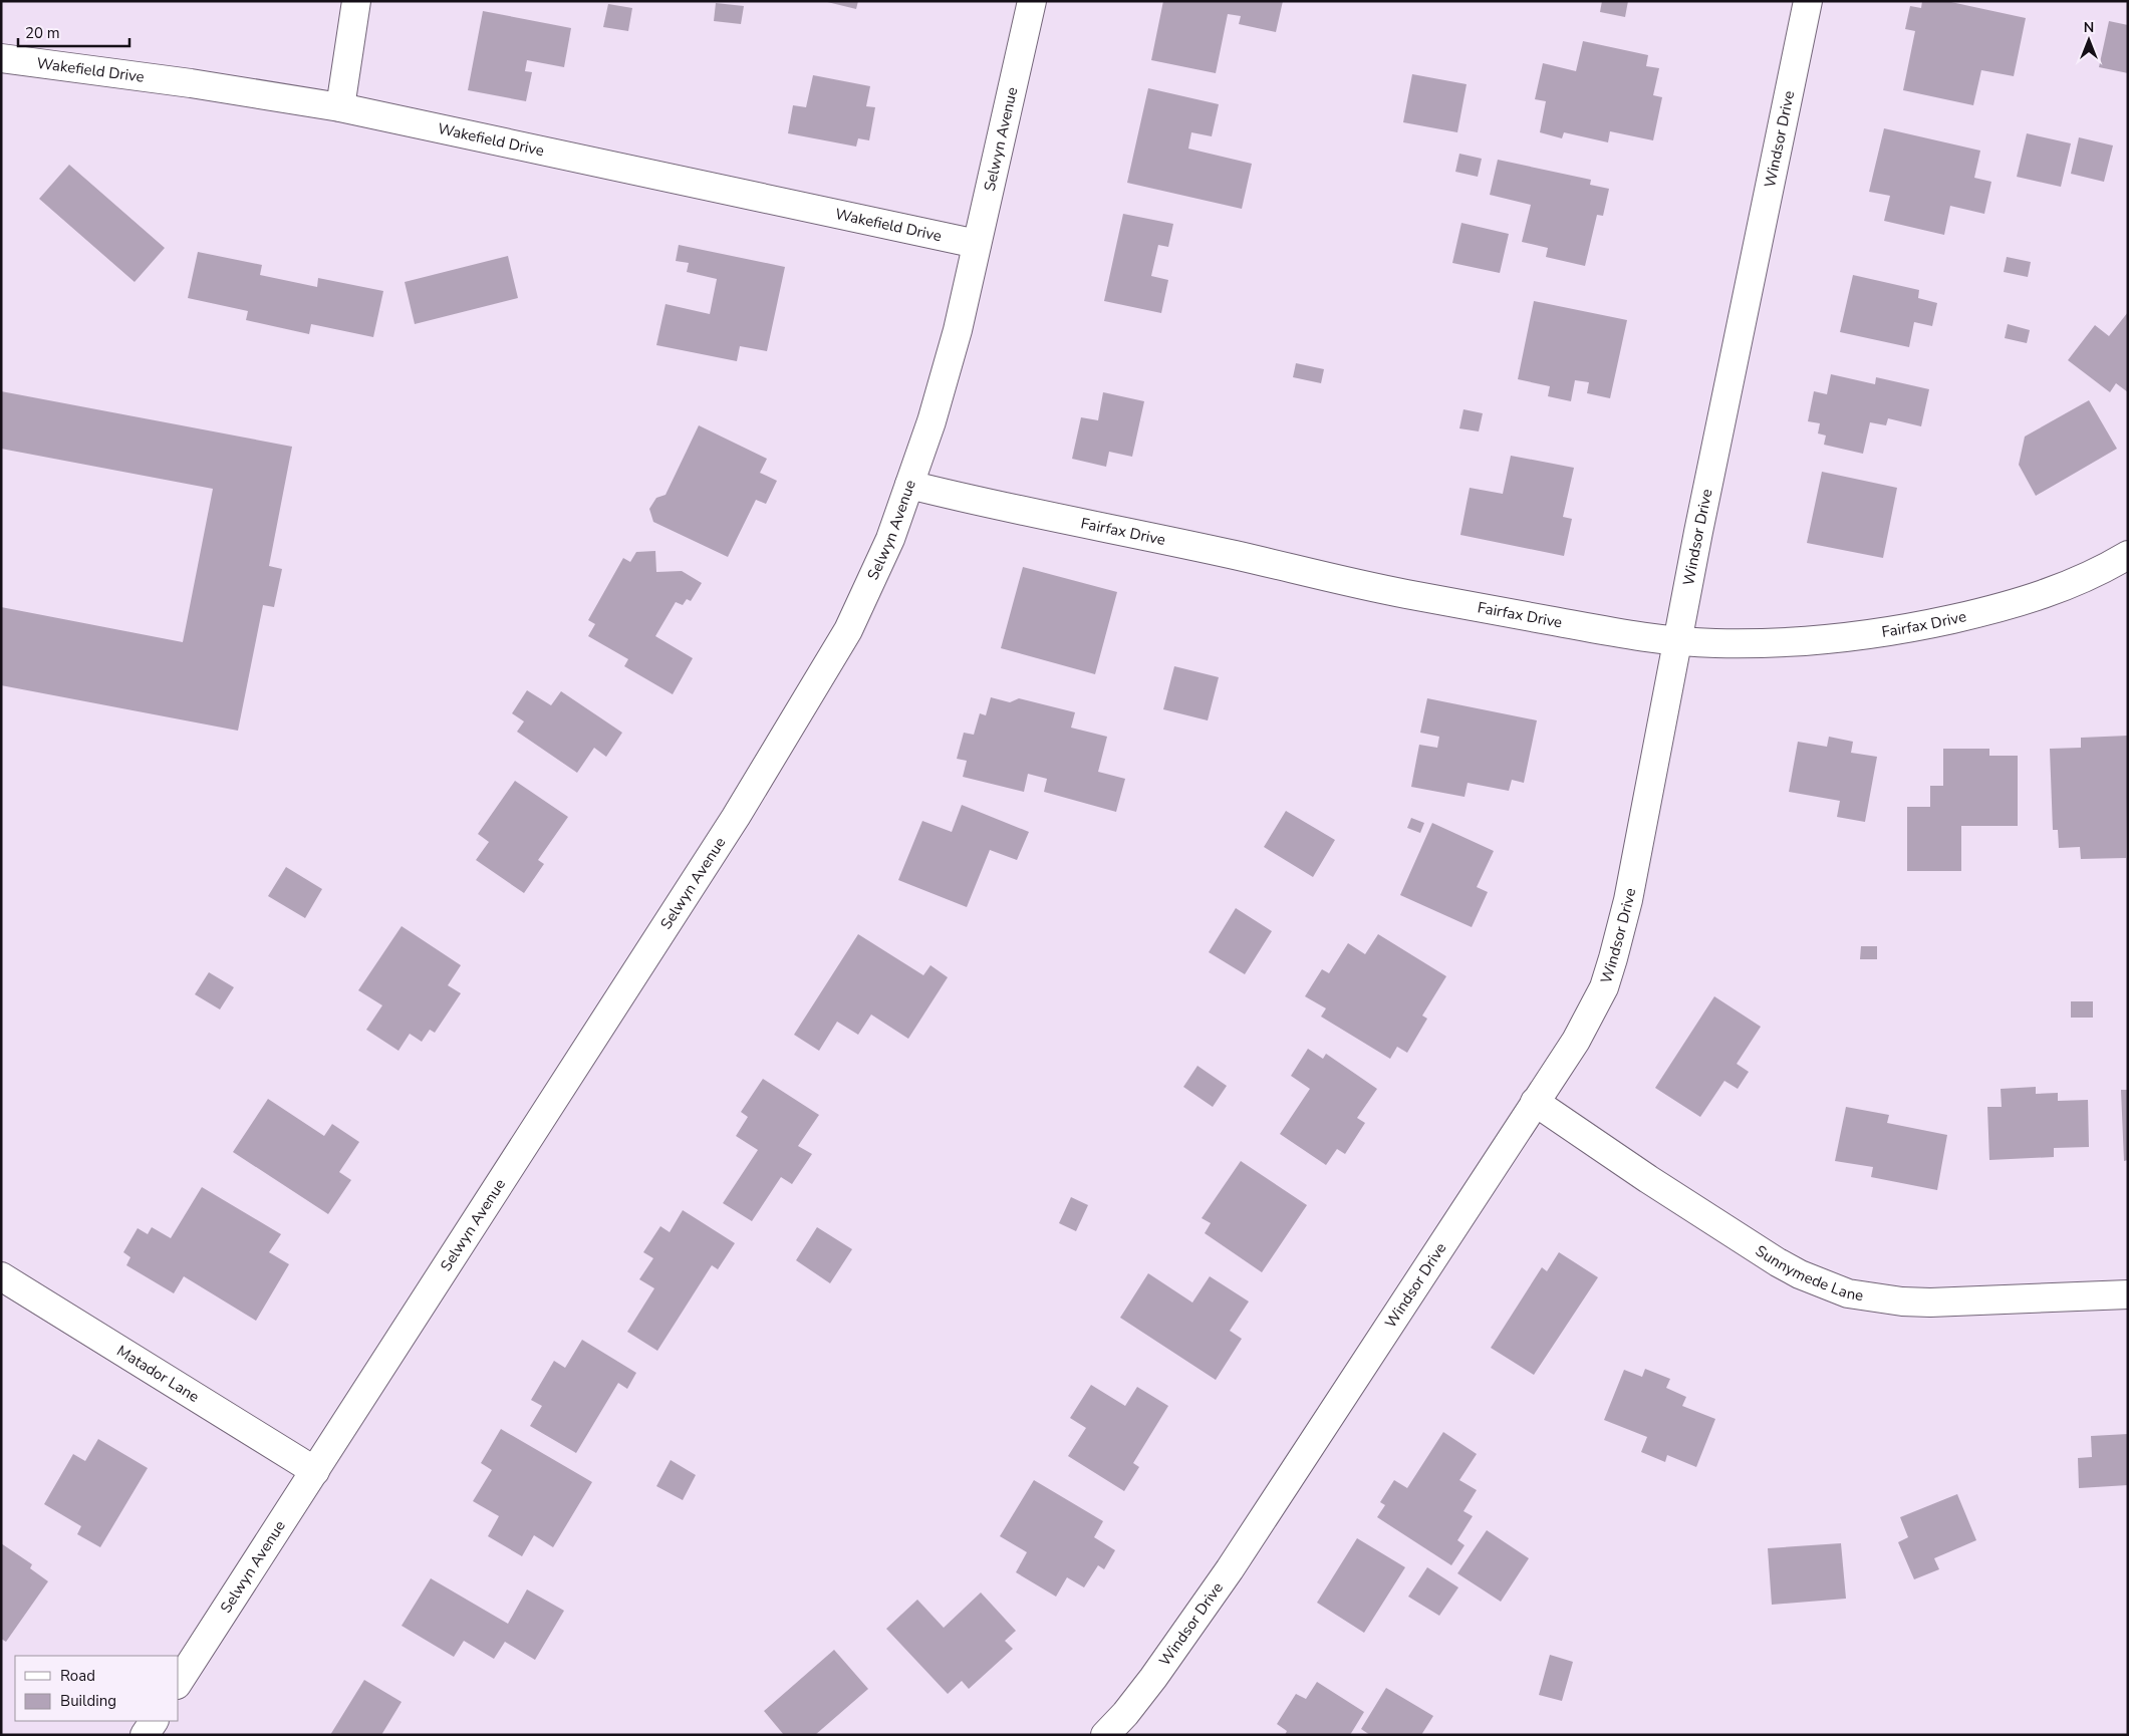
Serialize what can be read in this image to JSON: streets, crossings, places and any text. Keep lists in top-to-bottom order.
{
  "streets": {
    "street": [
      "Wakefield Drive",
      "Selwyn Avenue",
      "Windsor Drive",
      "Fairfax Drive",
      "Sunnymede Lane",
      "Matador Lane"
    ]
  },
  "crossings": [
    ["Wakefield Drive", "Selwyn Avenue"],
    ["Selwyn Avenue", "Fairfax Drive"],
    ["Selwyn Avenue", "Matador Lane"],
    ["Windsor Drive", "Fairfax Drive"],
    ["Windsor Drive", "Sunnymede Lane"]
  ],
  "legend": ["Road", "Building"],
  "scale_bar": "20 m",
  "north": "top"
}
